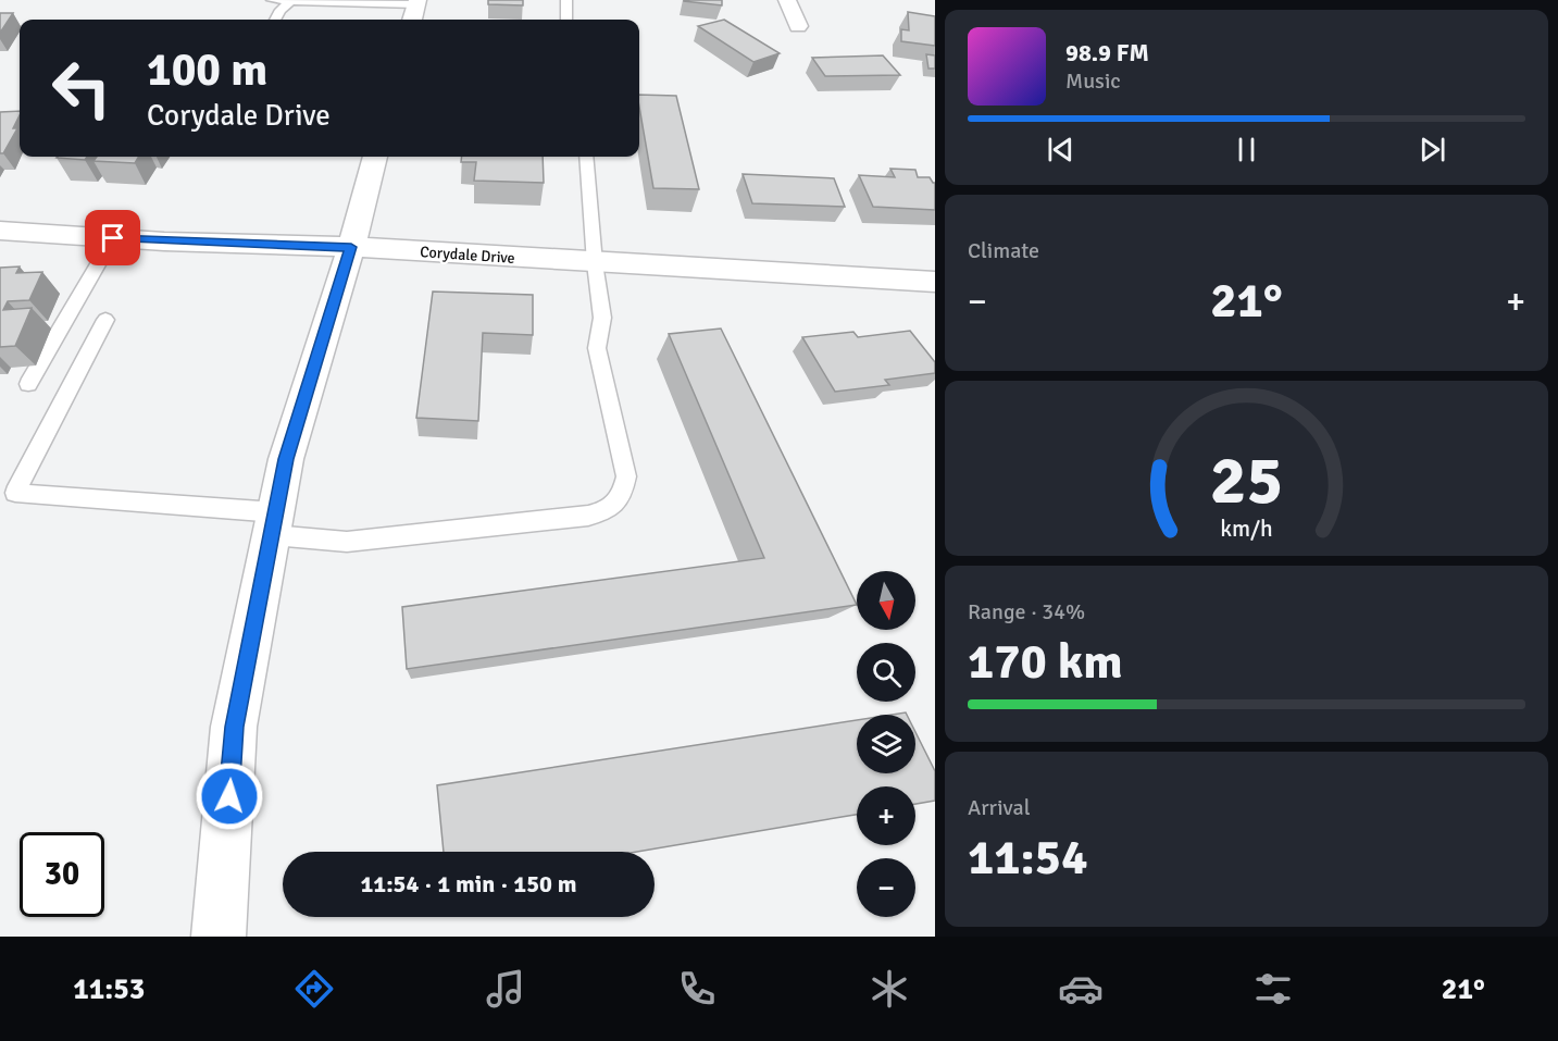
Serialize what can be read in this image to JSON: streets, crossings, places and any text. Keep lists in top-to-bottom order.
{
  "streets": {
    "street": ["Corydale Drive"]
  },
  "north": "bottom",
  "page": {
    "turn": ["100 m", "Corydale Drive"],
    "song": ["98.9 FM", "Music"],
    "tile": [
      "Climate",
      ["Range · 34%", "170 km"],
      ["Arrival", "11:54"]
    ],
    "heat": ["−", "21°", "+"],
    "map_buttons": ["+", "−"],
    "limit": "30",
    "trip": "11:54 · 1 min · 150 m",
    "tabs": ["11:53", "21°"],
    "gauge": ["25", "km/h"]
  }
}
